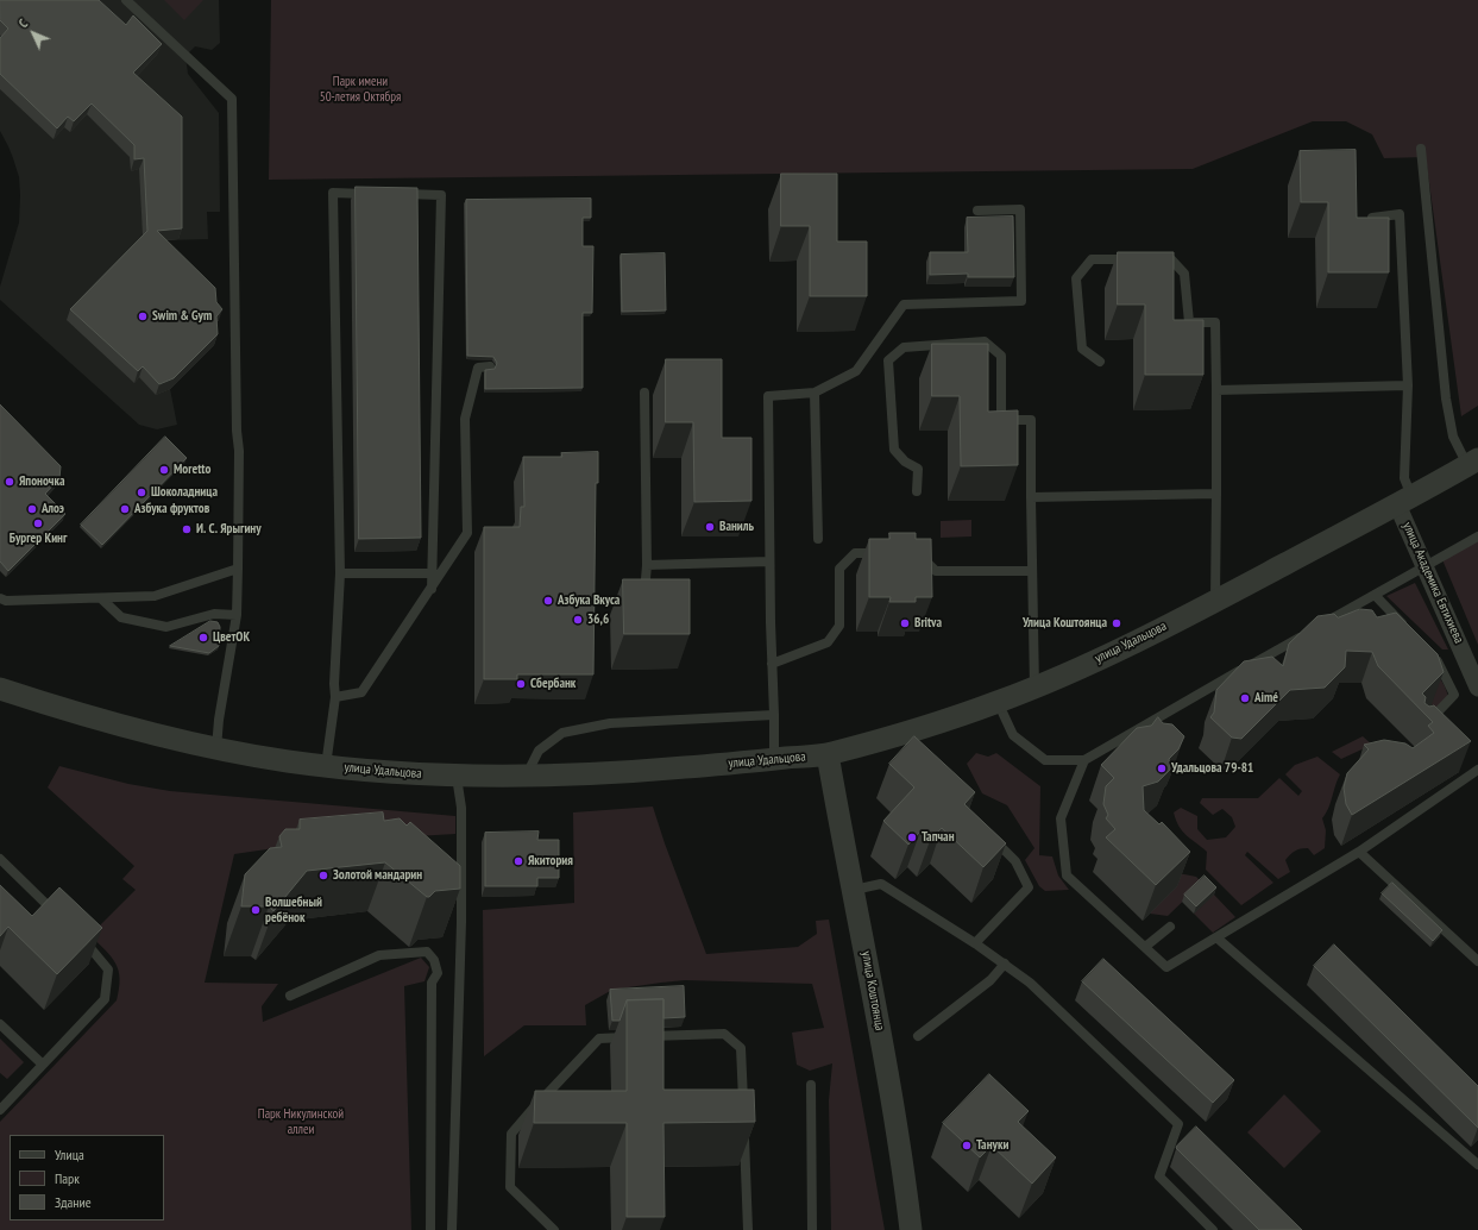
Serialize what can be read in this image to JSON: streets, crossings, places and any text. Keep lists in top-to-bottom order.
{
  "streets": {
    "street": ["улица Академика Евтихиева", "улица Удальцова", "улица Коштоянца"]
  },
  "crossings": [
    ["улица Академика Евтихиева", "улица Удальцова"],
    ["улица Удальцова", "улица Коштоянца"]
  ],
  "parks": ["Парк имени 50-летия Октября", "Парк Никулинской аллеи"],
  "places": [
    "Swim & Gym",
    "Moretto",
    "Японочка",
    "Шоколадница",
    "Алоэ",
    "Азбука фруктов",
    "Бургер Кинг",
    "Ваниль",
    "И. С. Ярыгину",
    "Азбука Вкуса",
    "36,6",
    "Britva",
    "Улица Коштоянца",
    "ЦветОК",
    "Сбербанк",
    "Aimé",
    "Удальцова 79-81",
    "Тапчан",
    "Якитория",
    "Золотой мандарин",
    "Волшебный ребёнок",
    "Тануки"
  ],
  "legend": ["Улица", "Парк", "Здание"],
  "north": "top left"
}
